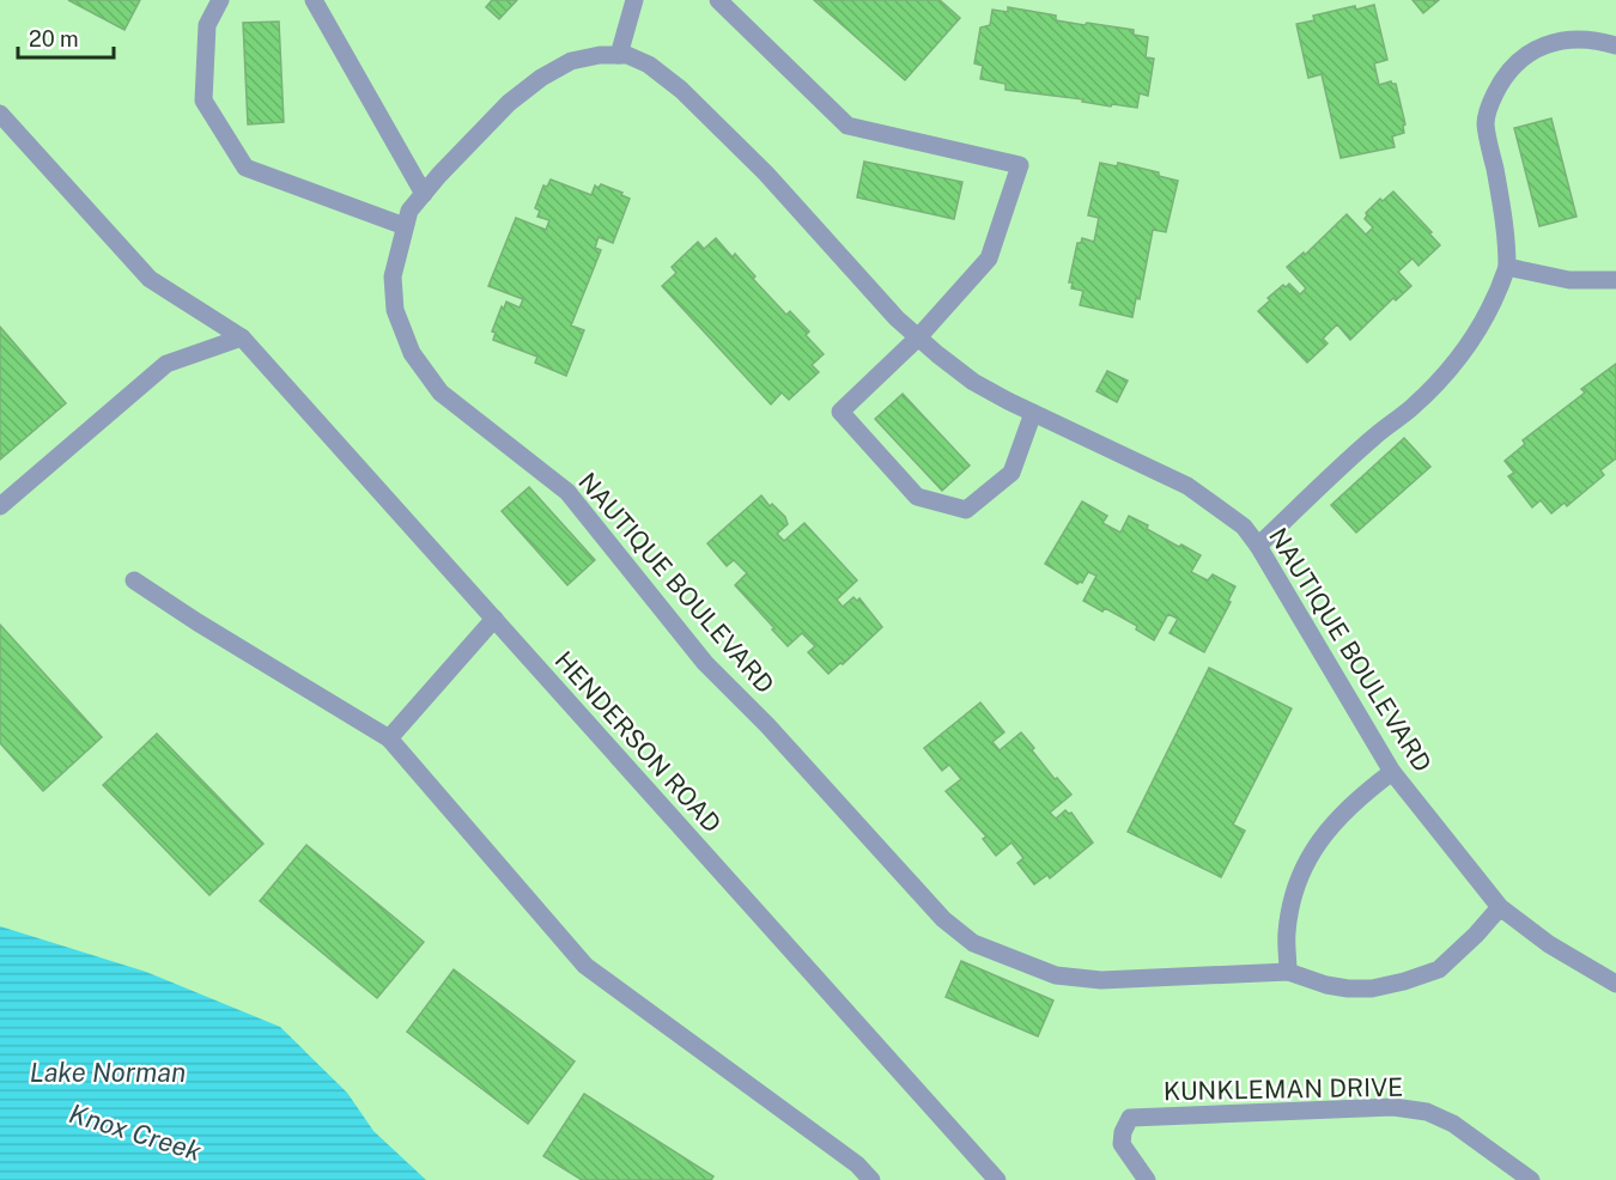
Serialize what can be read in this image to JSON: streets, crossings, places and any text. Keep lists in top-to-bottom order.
{
  "streets": {
    "street": ["NAUTIQUE BOULEVARD", "HENDERSON ROAD", "KUNKLEMAN DRIVE"]
  },
  "water": ["Lake Norman", "Knox Creek"],
  "scale_bar": "20 m"
}
